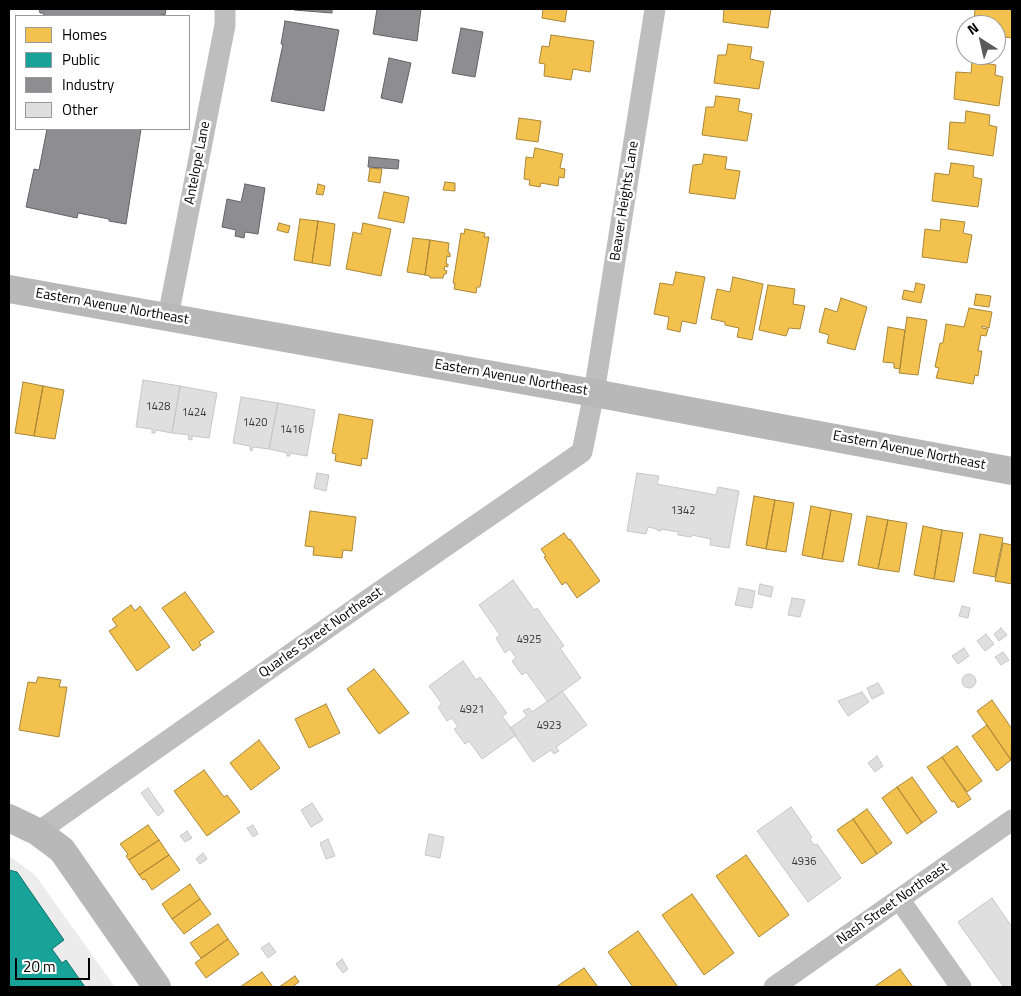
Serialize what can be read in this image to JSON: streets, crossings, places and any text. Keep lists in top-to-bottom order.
{
  "streets": {
    "main road": ["Eastern Avenue Northeast"],
    "street": [
      "Antelope Lane",
      "Beaver Heights Lane",
      "Quarles Street Northeast",
      "Nash Street Northeast"
    ]
  },
  "crossings": [
    ["Antelope Lane", "Eastern Avenue Northeast"],
    ["Beaver Heights Lane", "Eastern Avenue Northeast"],
    ["Beaver Heights Lane", "Quarles Street Northeast"],
    ["Eastern Avenue Northeast", "Quarles Street Northeast"]
  ],
  "house_numbers": [
    "1428",
    "1424",
    "1420",
    "1416",
    "1342",
    "4925",
    "4921",
    "4923",
    "4936"
  ],
  "legend": [
    "Homes",
    "Public",
    "Industry",
    "Other"
  ],
  "scale_bar": "20 m",
  "north": "top left"
}
